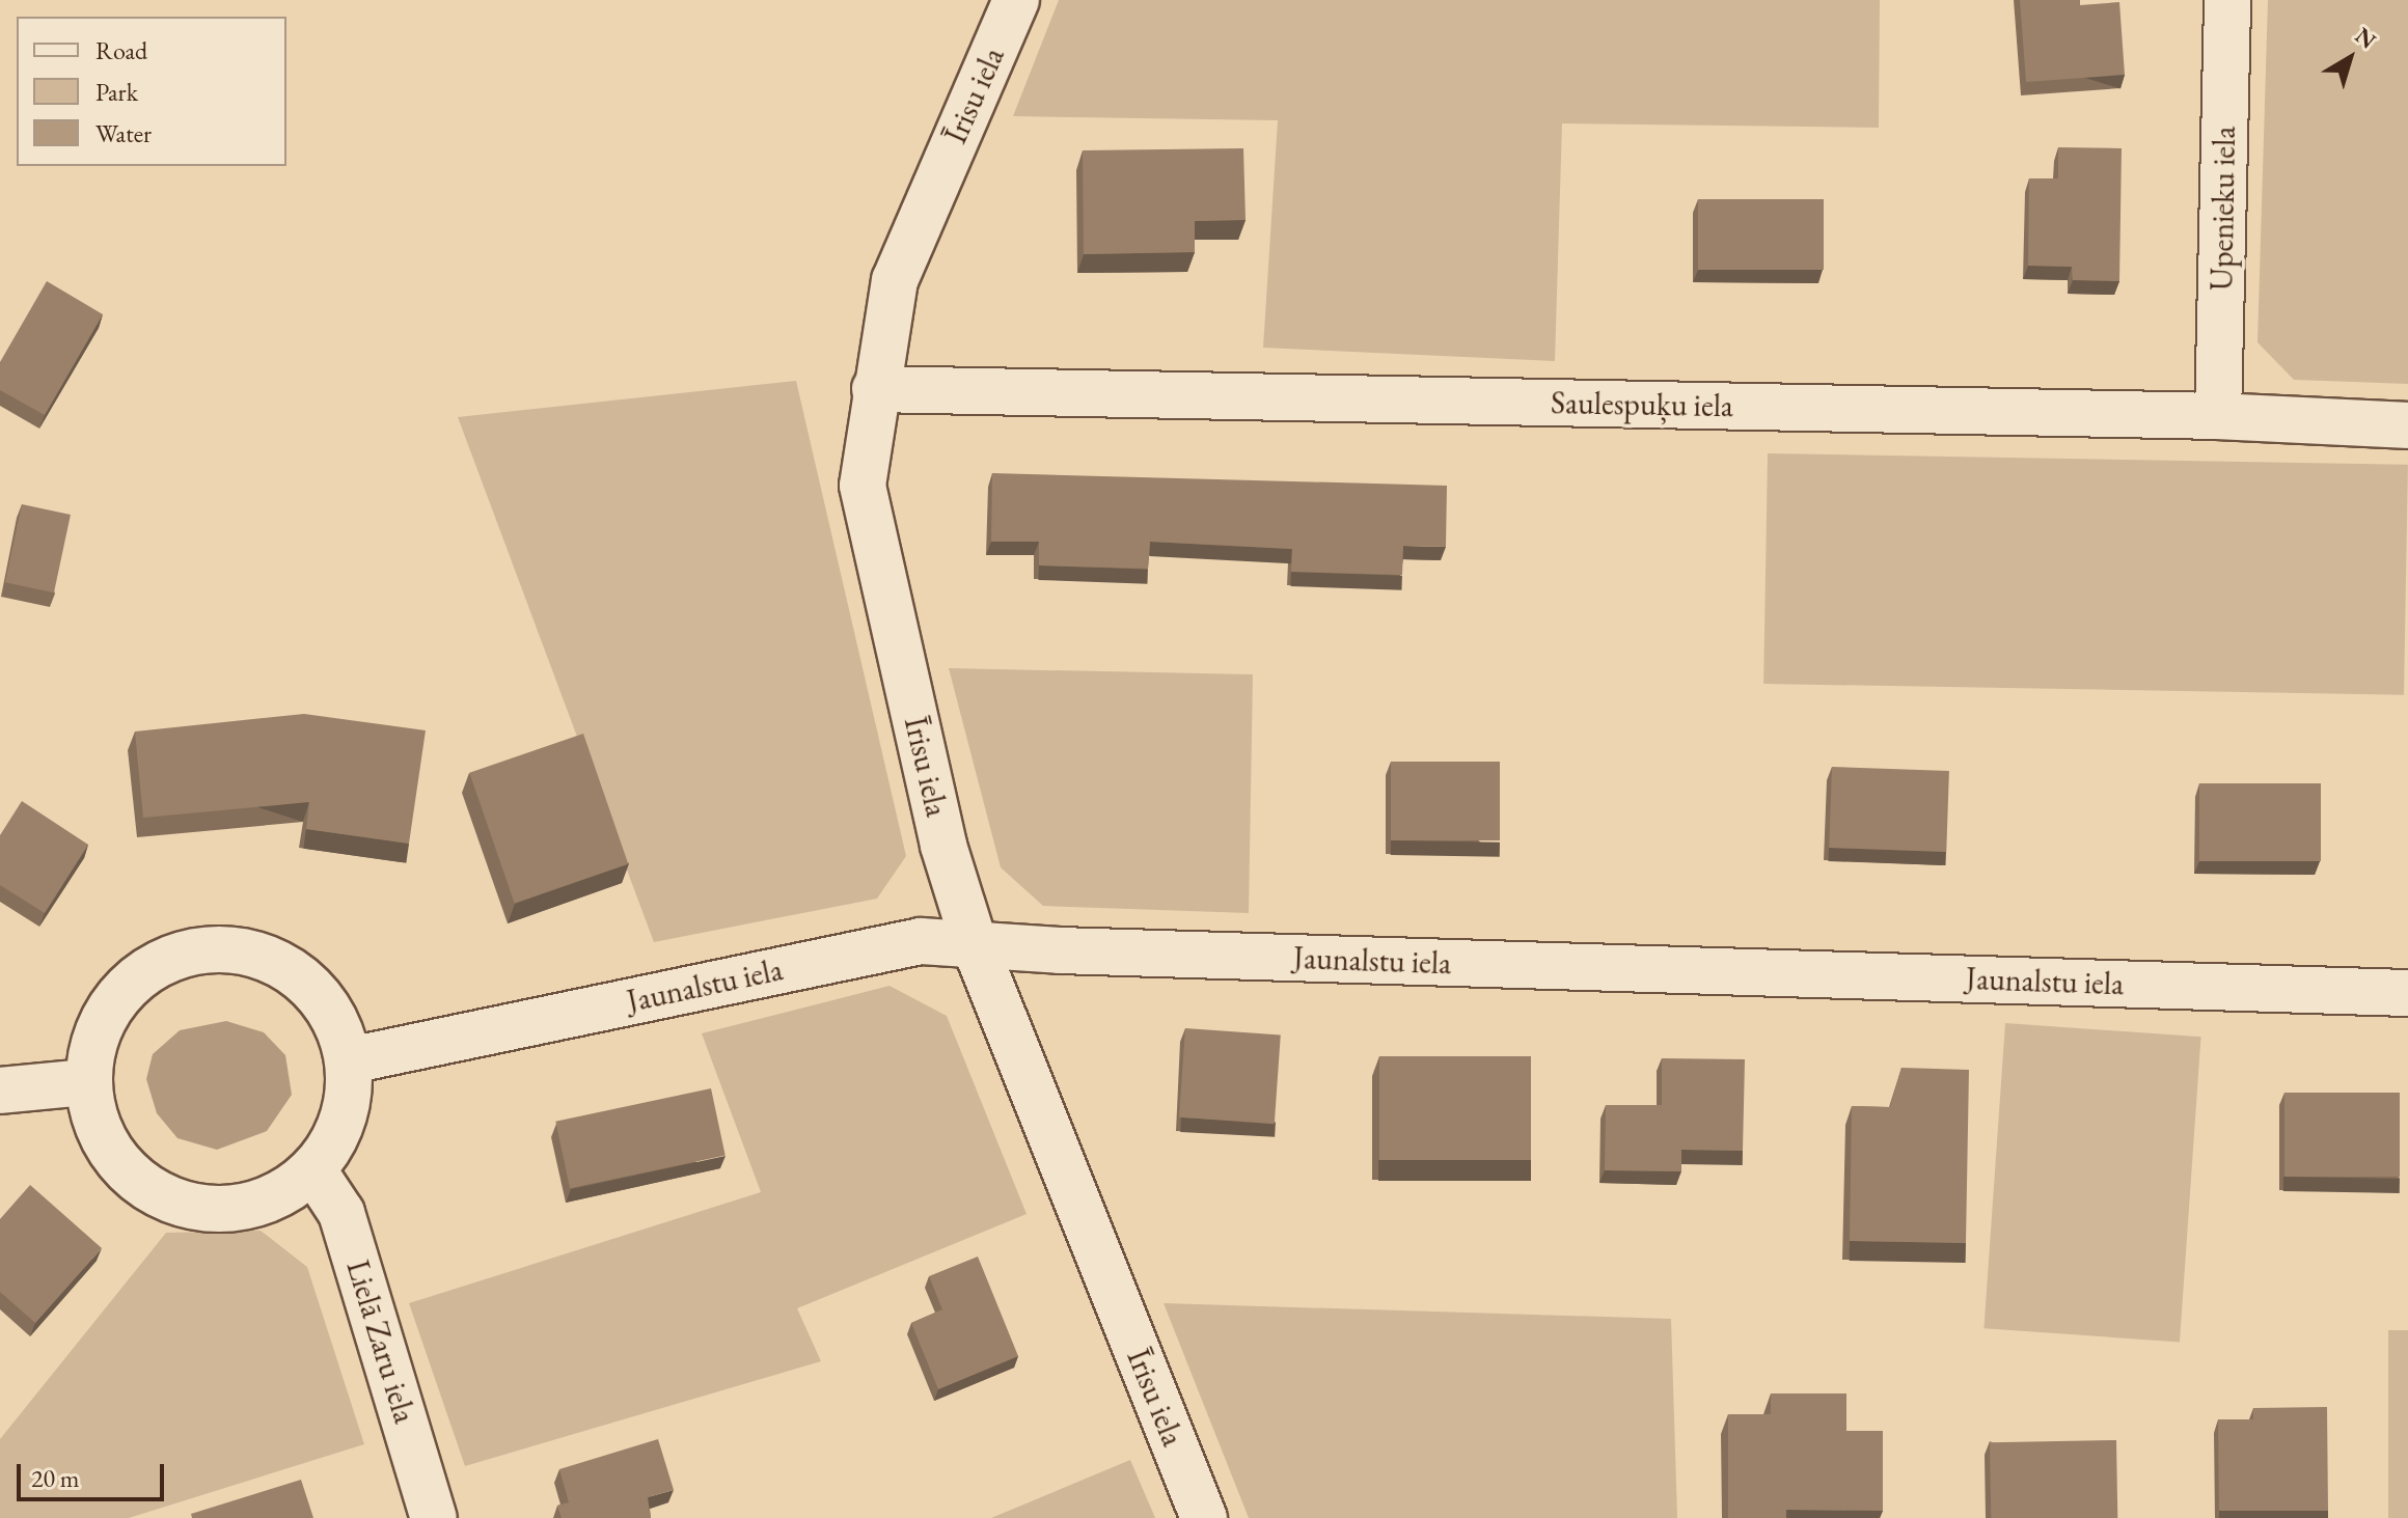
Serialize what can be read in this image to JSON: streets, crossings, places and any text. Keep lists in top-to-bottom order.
{
  "streets": {
    "street": [
      "Īrisu iela",
      "Upenieku iela",
      "Saulespuķu iela",
      "Jaunalstu iela",
      "Lielā Zaru iela"
    ]
  },
  "crossings": [
    ["Īrisu iela", "Saulespuķu iela"],
    ["Īrisu iela", "Jaunalstu iela"],
    ["Upenieku iela", "Saulespuķu iela"],
    ["Jaunalstu iela", "Lielā Zaru iela"]
  ],
  "legend": ["Road", "Park", "Water"],
  "scale_bar": "20 m",
  "north": "top right"
}
